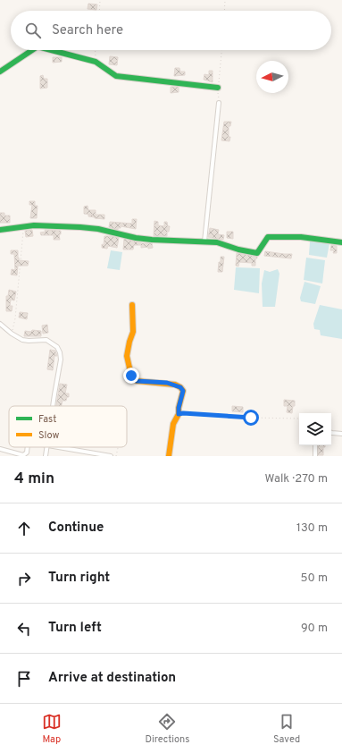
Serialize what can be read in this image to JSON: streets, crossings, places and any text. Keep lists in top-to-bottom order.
{
  "legend": ["Fast", "Slow"],
  "north": "left",
  "page": {
    "search": "Search here",
    "heading": ["4 min", "Walk · 270 m"],
    "list": [
      ["Continue", "130 m"],
      ["Turn right", "50 m"],
      ["Turn left", "90 m"],
      "Arrive at destination"
    ],
    "nav": ["Map", "Directions", "Saved"]
  }
}
